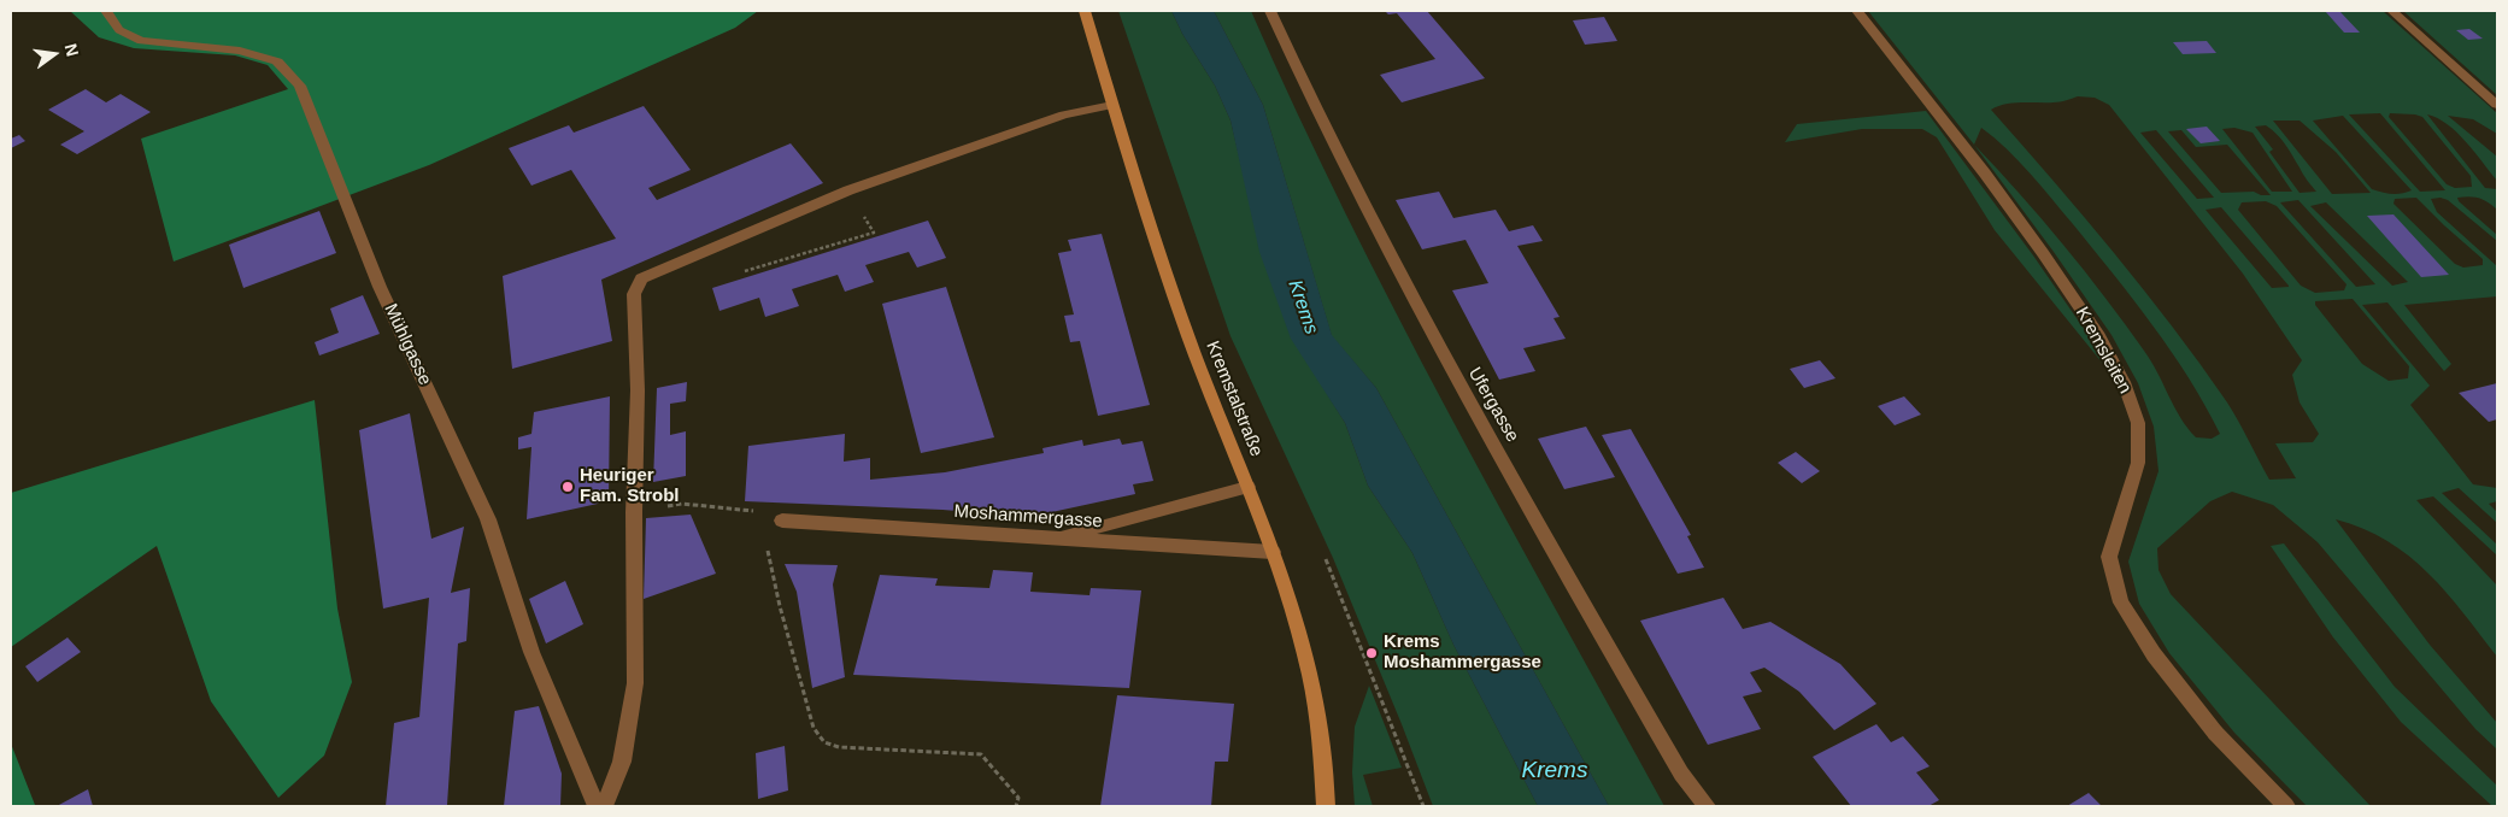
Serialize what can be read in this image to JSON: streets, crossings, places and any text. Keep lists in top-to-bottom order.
{
  "streets": {
    "main road": ["Kremstalstraße"],
    "street": [
      "Mühlgasse",
      "Kremsleiten",
      "Ufergasse",
      "Moshammergasse"
    ]
  },
  "crossings": [
    ["Kremstalstraße", "Moshammergasse"]
  ],
  "water": ["Krems"],
  "places": ["Heuriger Fam. Strobl", "Krems Moshammergasse"],
  "north": "right"
}
